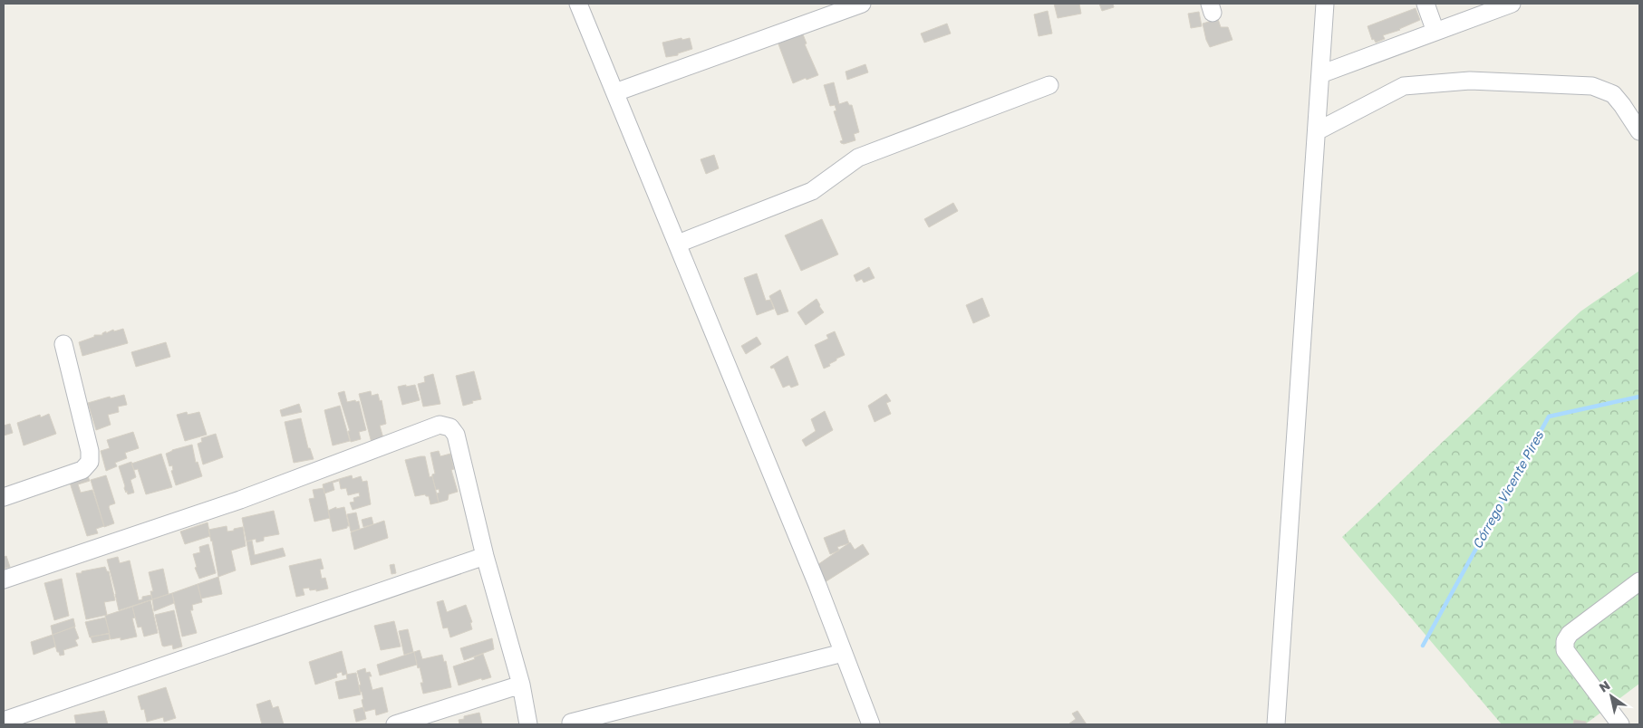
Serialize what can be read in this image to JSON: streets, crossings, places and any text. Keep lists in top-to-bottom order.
{
  "water": ["Córrego Vicente Pires"],
  "north": "top left"
}
